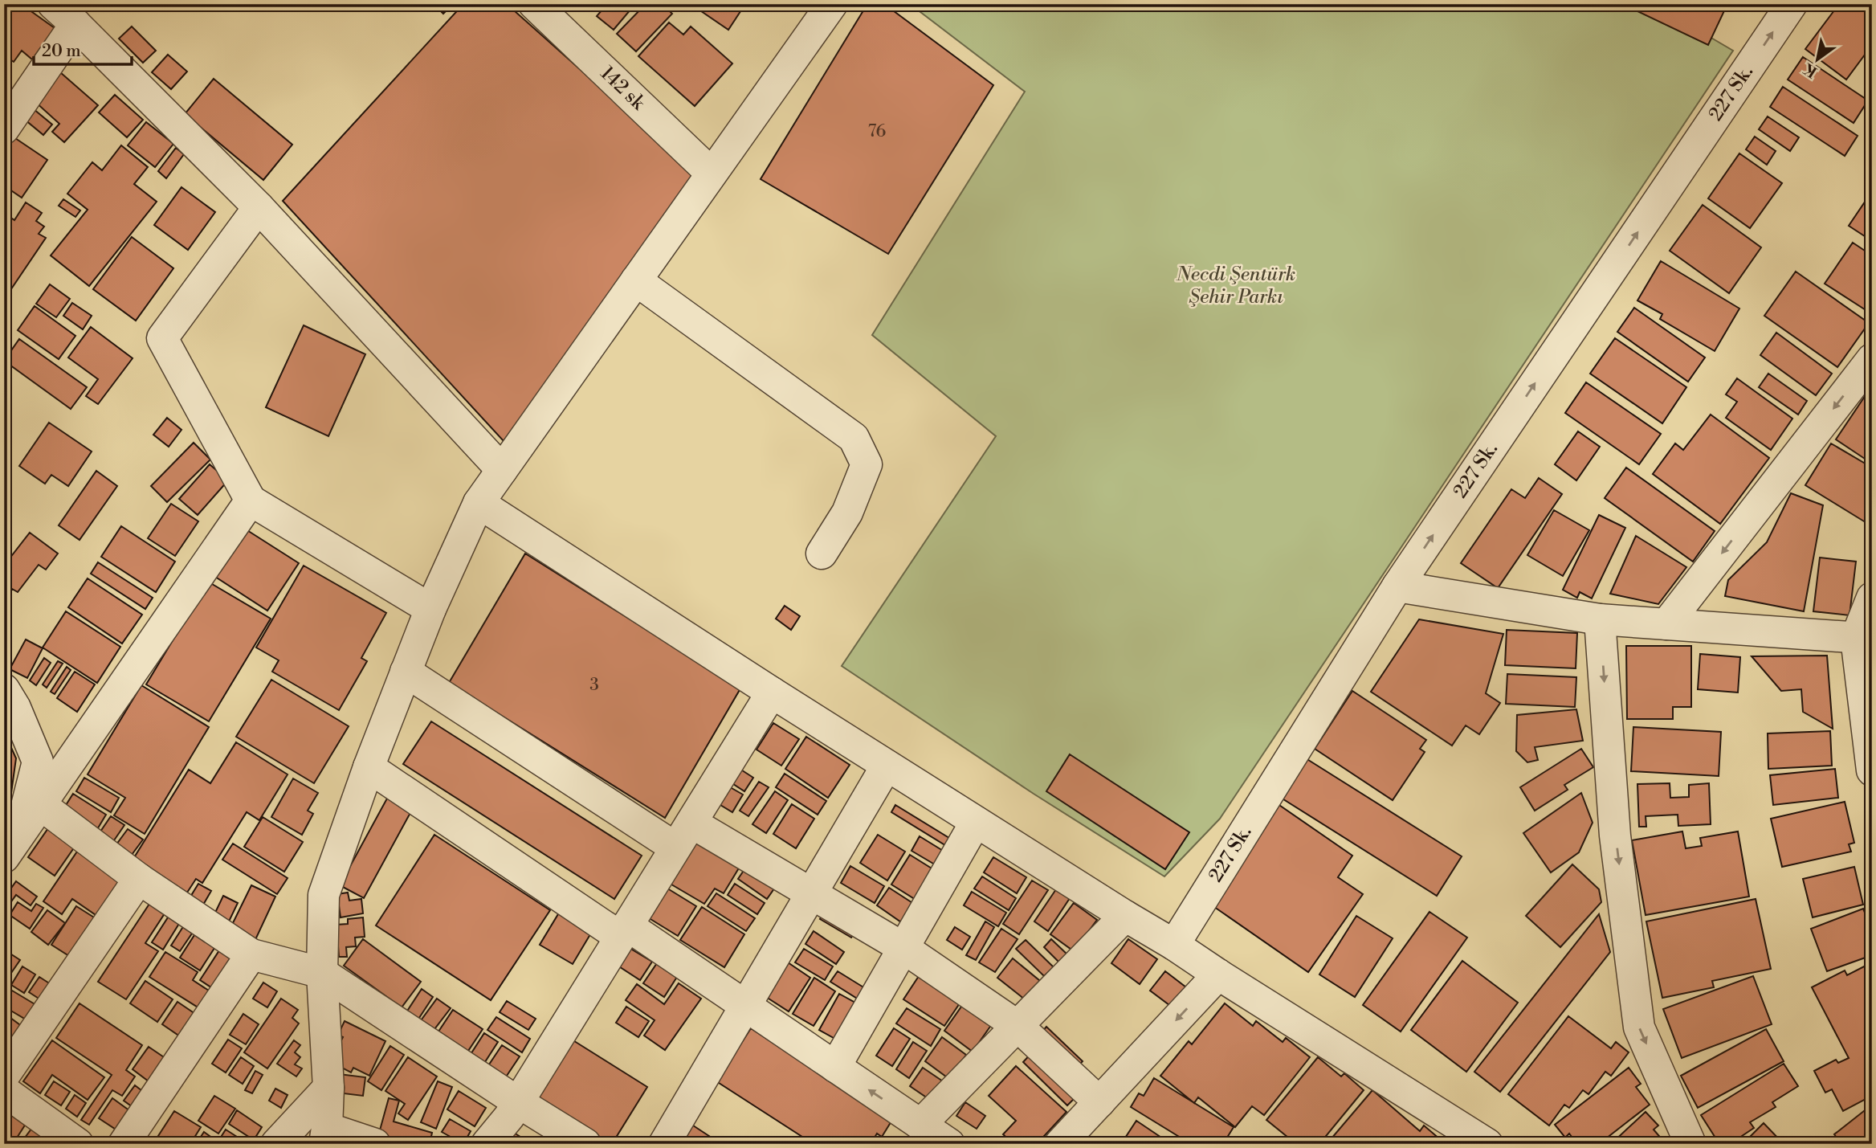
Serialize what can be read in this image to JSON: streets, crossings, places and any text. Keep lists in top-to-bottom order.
{
  "streets": {
    "street": ["142 sk", "227 Sk."]
  },
  "parks": ["Necdi Şentürk Şehir Parkı"],
  "house_numbers": ["76", "3"],
  "scale_bar": "20 m",
  "north": "bottom left"
}
